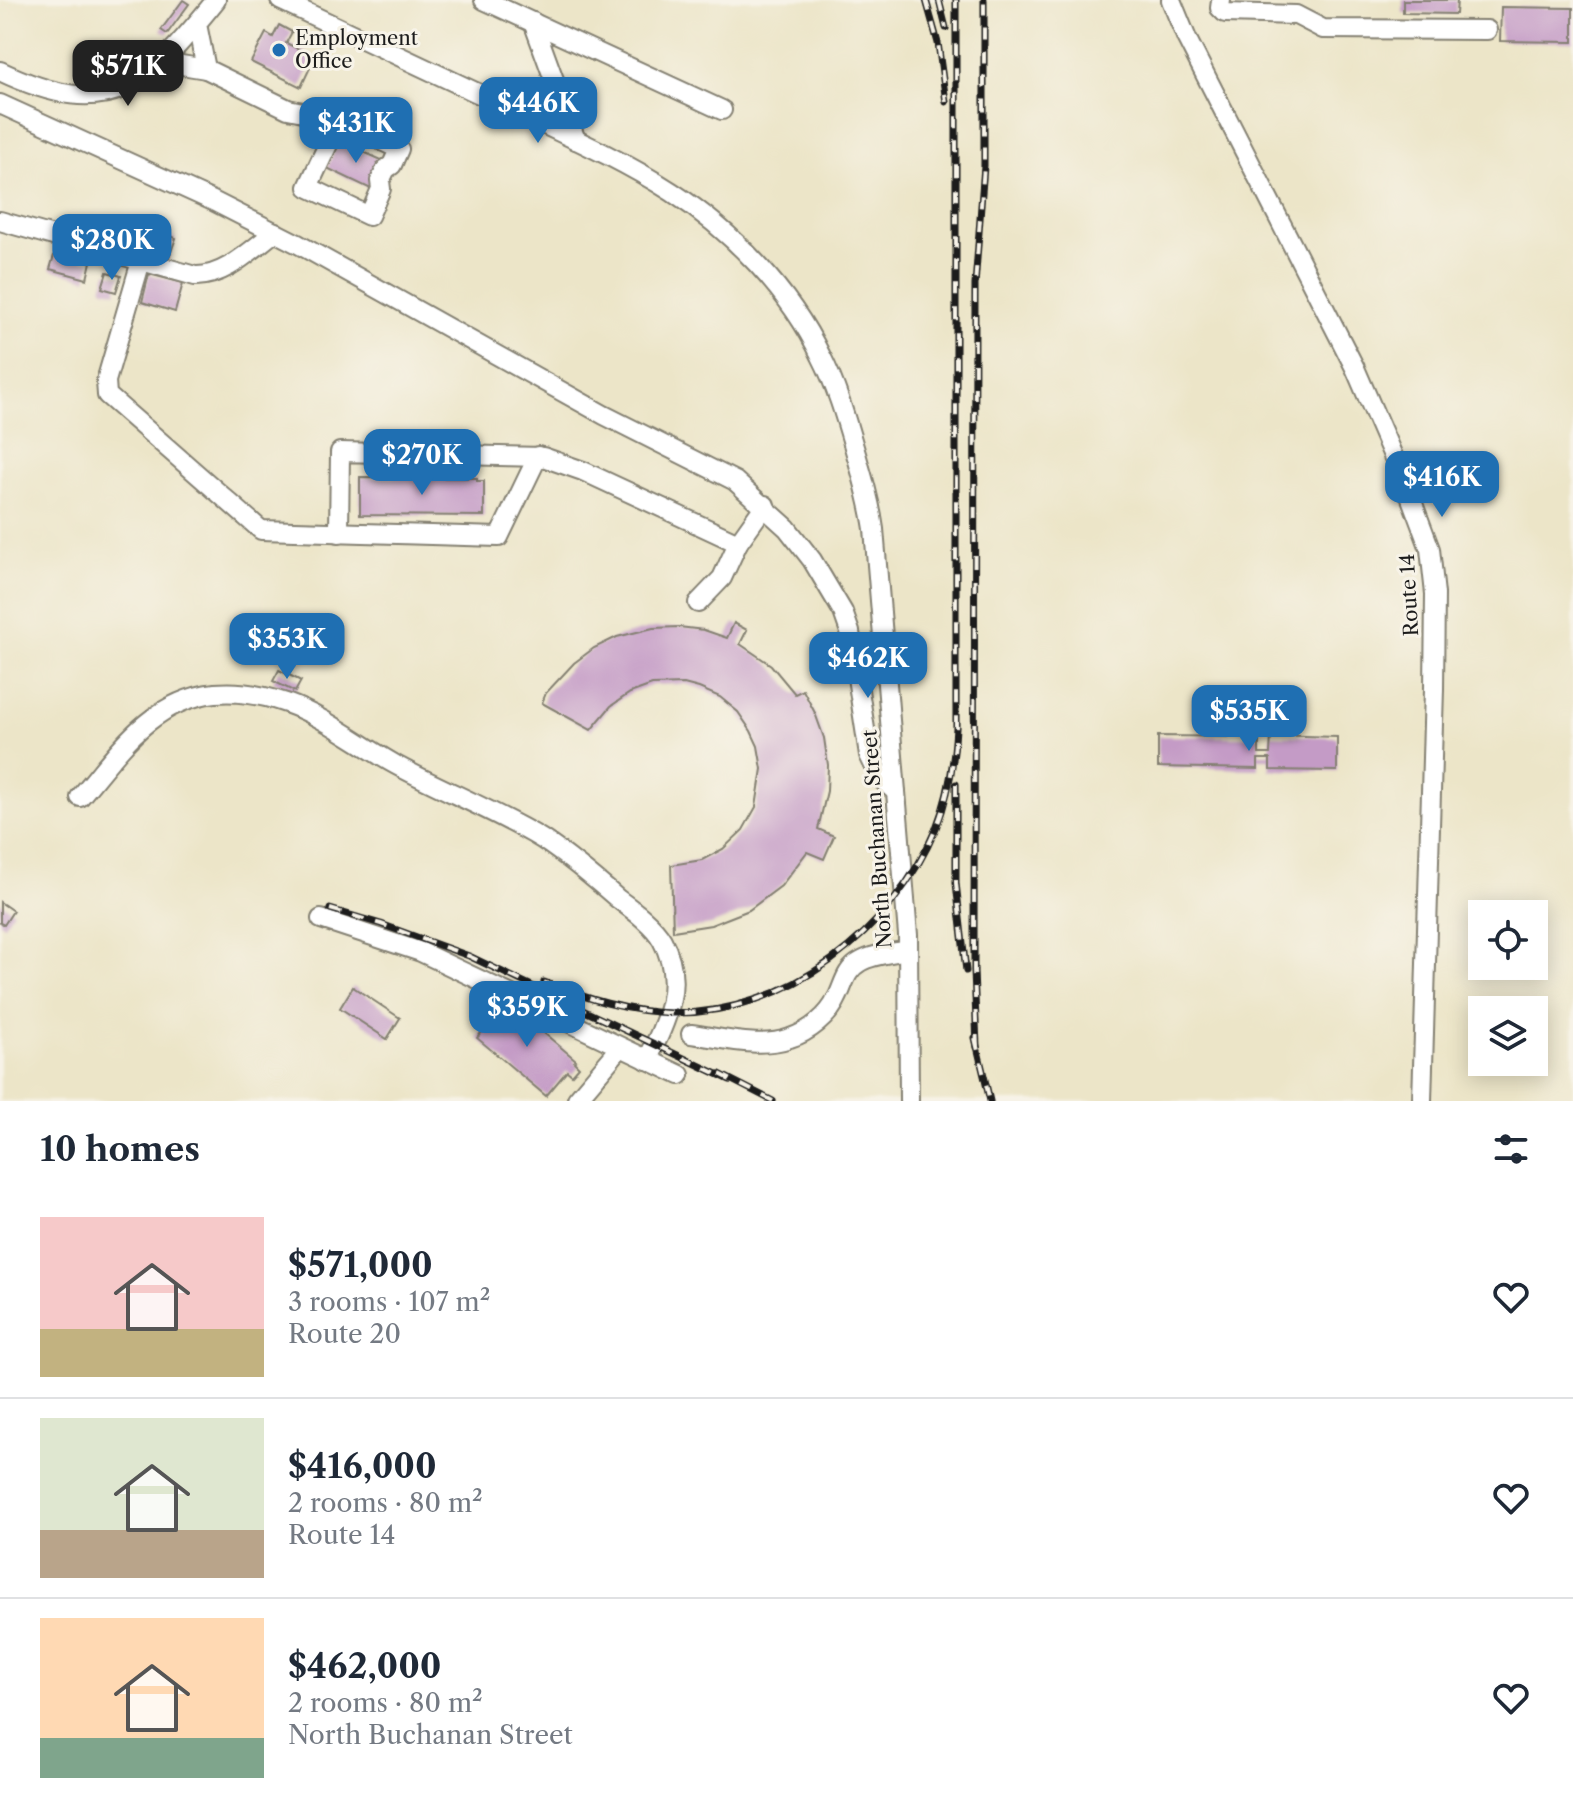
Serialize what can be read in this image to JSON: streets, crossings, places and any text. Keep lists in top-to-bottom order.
{
  "streets": {
    "street": ["Route 14", "North Buchanan Street"]
  },
  "places": ["Employment Office"],
  "page": {
    "price": [
      "$571K",
      "$446K",
      "$431K",
      "$280K",
      "$270K",
      "$416K",
      "$353K",
      "$462K",
      "$535K",
      "$359K"
    ],
    "heading": "10 homes",
    "list": [
      {
        "name": "$571,000",
        "note": "3 rooms · 107 m² · Route 20"
      },
      {
        "name": "$416,000",
        "note": "2 rooms · 80 m² · Route 14"
      },
      {
        "name": "$462,000",
        "note": "2 rooms · 80 m² · North Buchanan Street"
      }
    ]
  }
}
